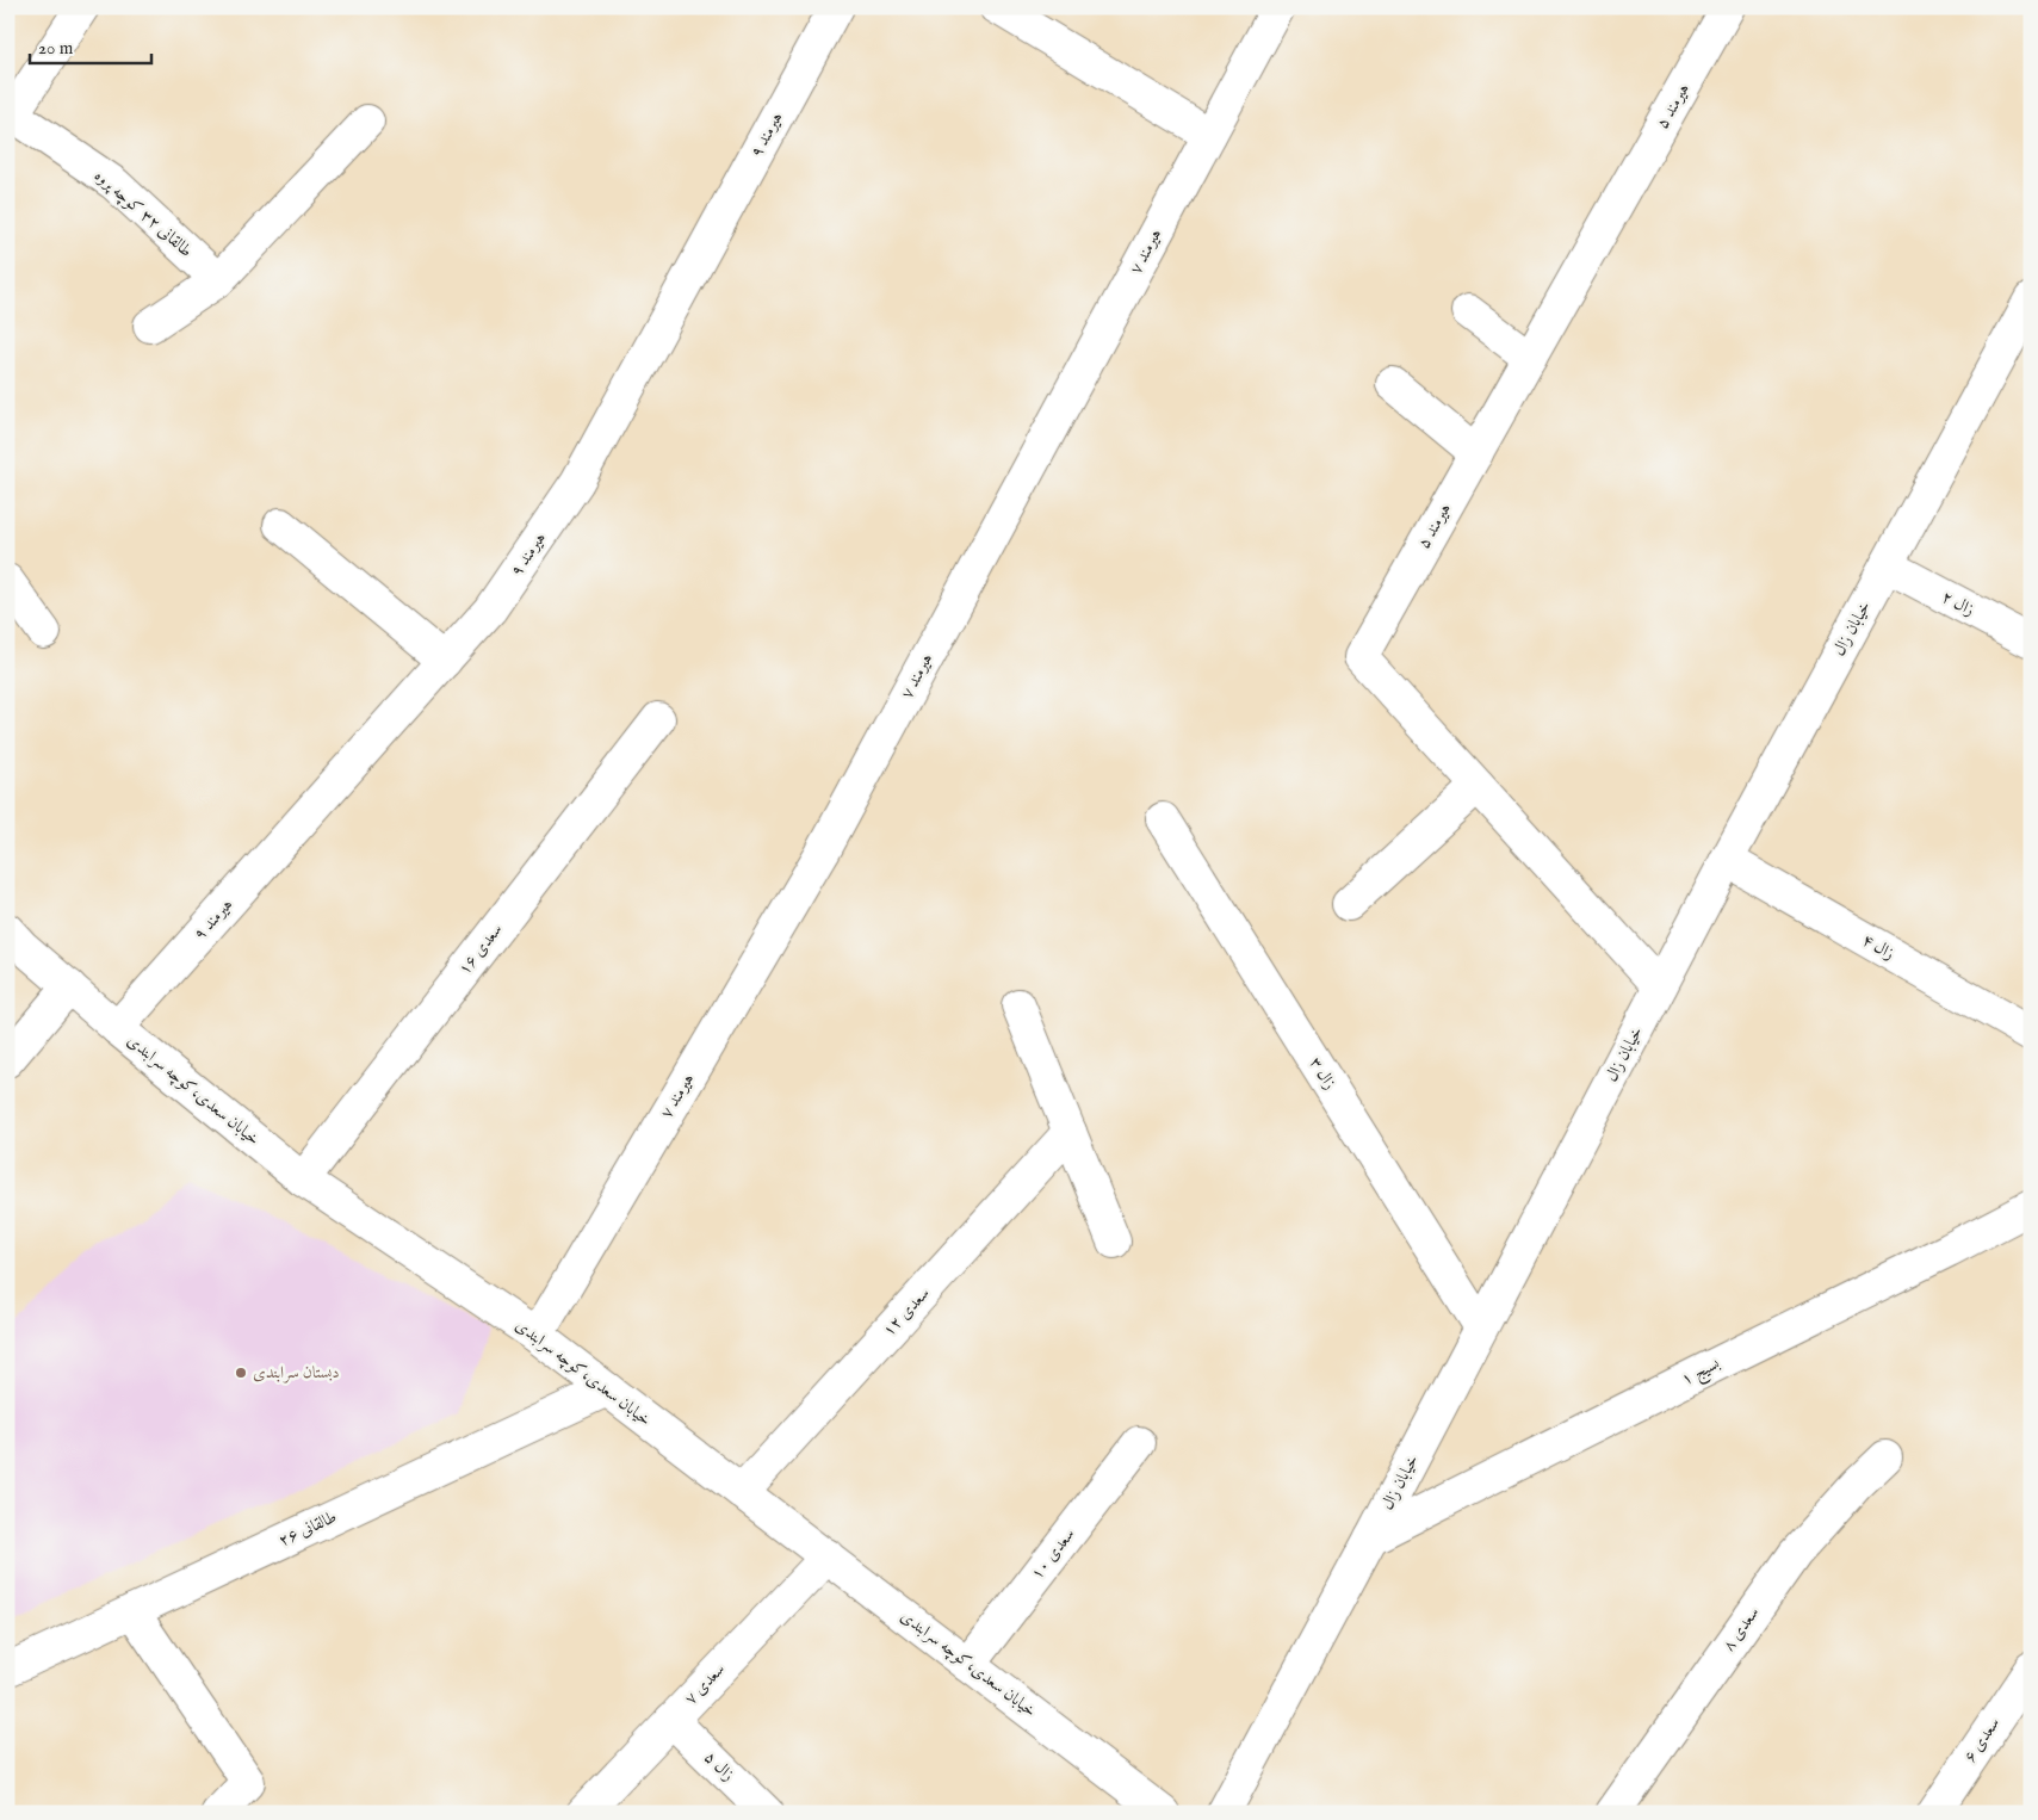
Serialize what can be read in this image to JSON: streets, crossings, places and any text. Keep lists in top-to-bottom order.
{
  "streets": {
    "street": [
      "هیرمند ۵",
      "هیرمند ٩",
      "طالقانی ۳۲ کوچه پروه",
      "هیرمند ٧",
      "زال ۲",
      "خیابان زال",
      "زال ۴",
      "سعدی ۱۶",
      "زال ۳",
      "خیابان سعدی،کوچه سرابندی",
      "سعدی ۱۲",
      "بسیج ۱",
      "طالقانی ۲۶",
      "سعدی ۱۰",
      "سعدی ۸",
      "سعدی ۷",
      "سعدی ۶",
      "زال ۵"
    ]
  },
  "crossings": [
    ["هیرمند ۵", "خیابان زال"],
    ["هیرمند ٩", "خیابان سعدی،کوچه سرابندی"],
    ["هیرمند ٧", "خیابان سعدی،کوچه سرابندی"],
    ["زال ۲", "خیابان زال"],
    ["خیابان زال", "زال ۴"],
    ["خیابان زال", "زال ۳"],
    ["خیابان زال", "بسیج ۱"],
    ["سعدی ۱۶", "خیابان سعدی،کوچه سرابندی"],
    ["خیابان سعدی،کوچه سرابندی", "سعدی ۱۲"],
    ["خیابان سعدی،کوچه سرابندی", "طالقانی ۲۶"],
    ["خیابان سعدی،کوچه سرابندی", "سعدی ۱۰"],
    ["خیابان سعدی،کوچه سرابندی", "سعدی ۷"],
    ["سعدی ۷", "زال ۵"]
  ],
  "places": ["دبستان سرابندی"],
  "scale_bar": "20 m"
}
